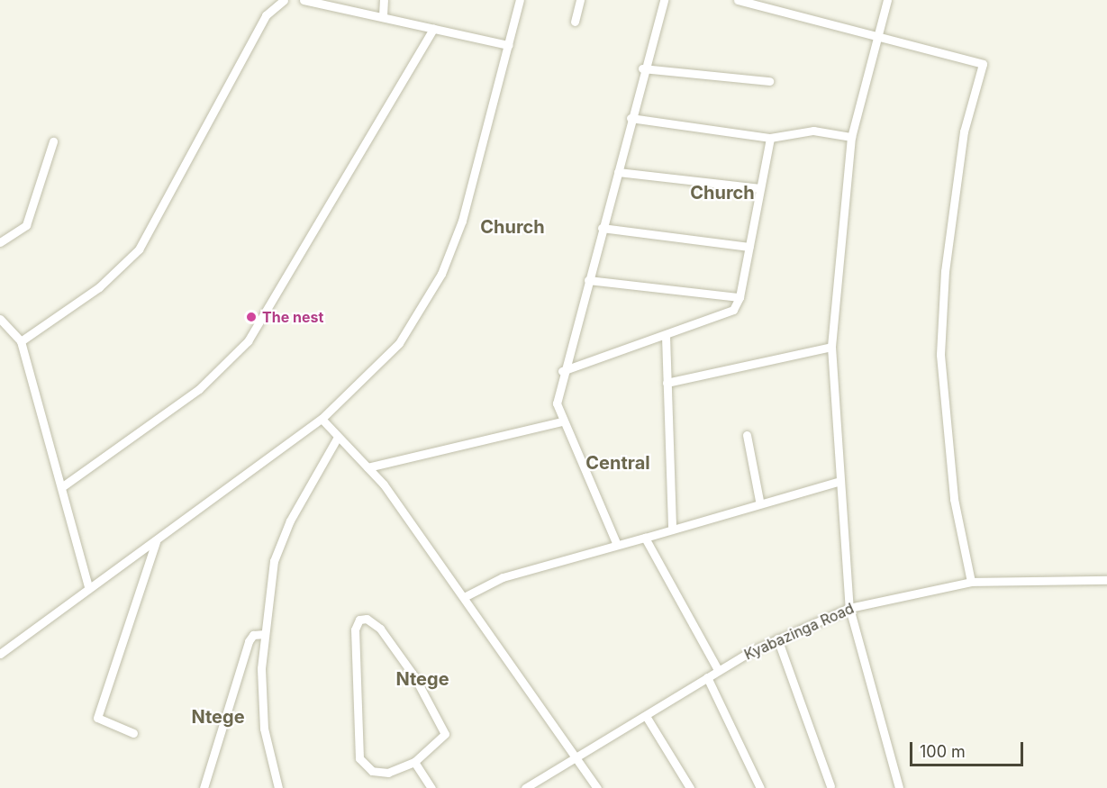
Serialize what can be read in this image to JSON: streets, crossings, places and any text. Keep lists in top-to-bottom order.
{
  "streets": {
    "street": ["Kyabazinga Road"]
  },
  "districts": [
    "Church",
    "Church",
    "Central",
    "Ntege",
    "Ntege"
  ],
  "places": ["The nest"],
  "scale_bar": "100 m"
}
